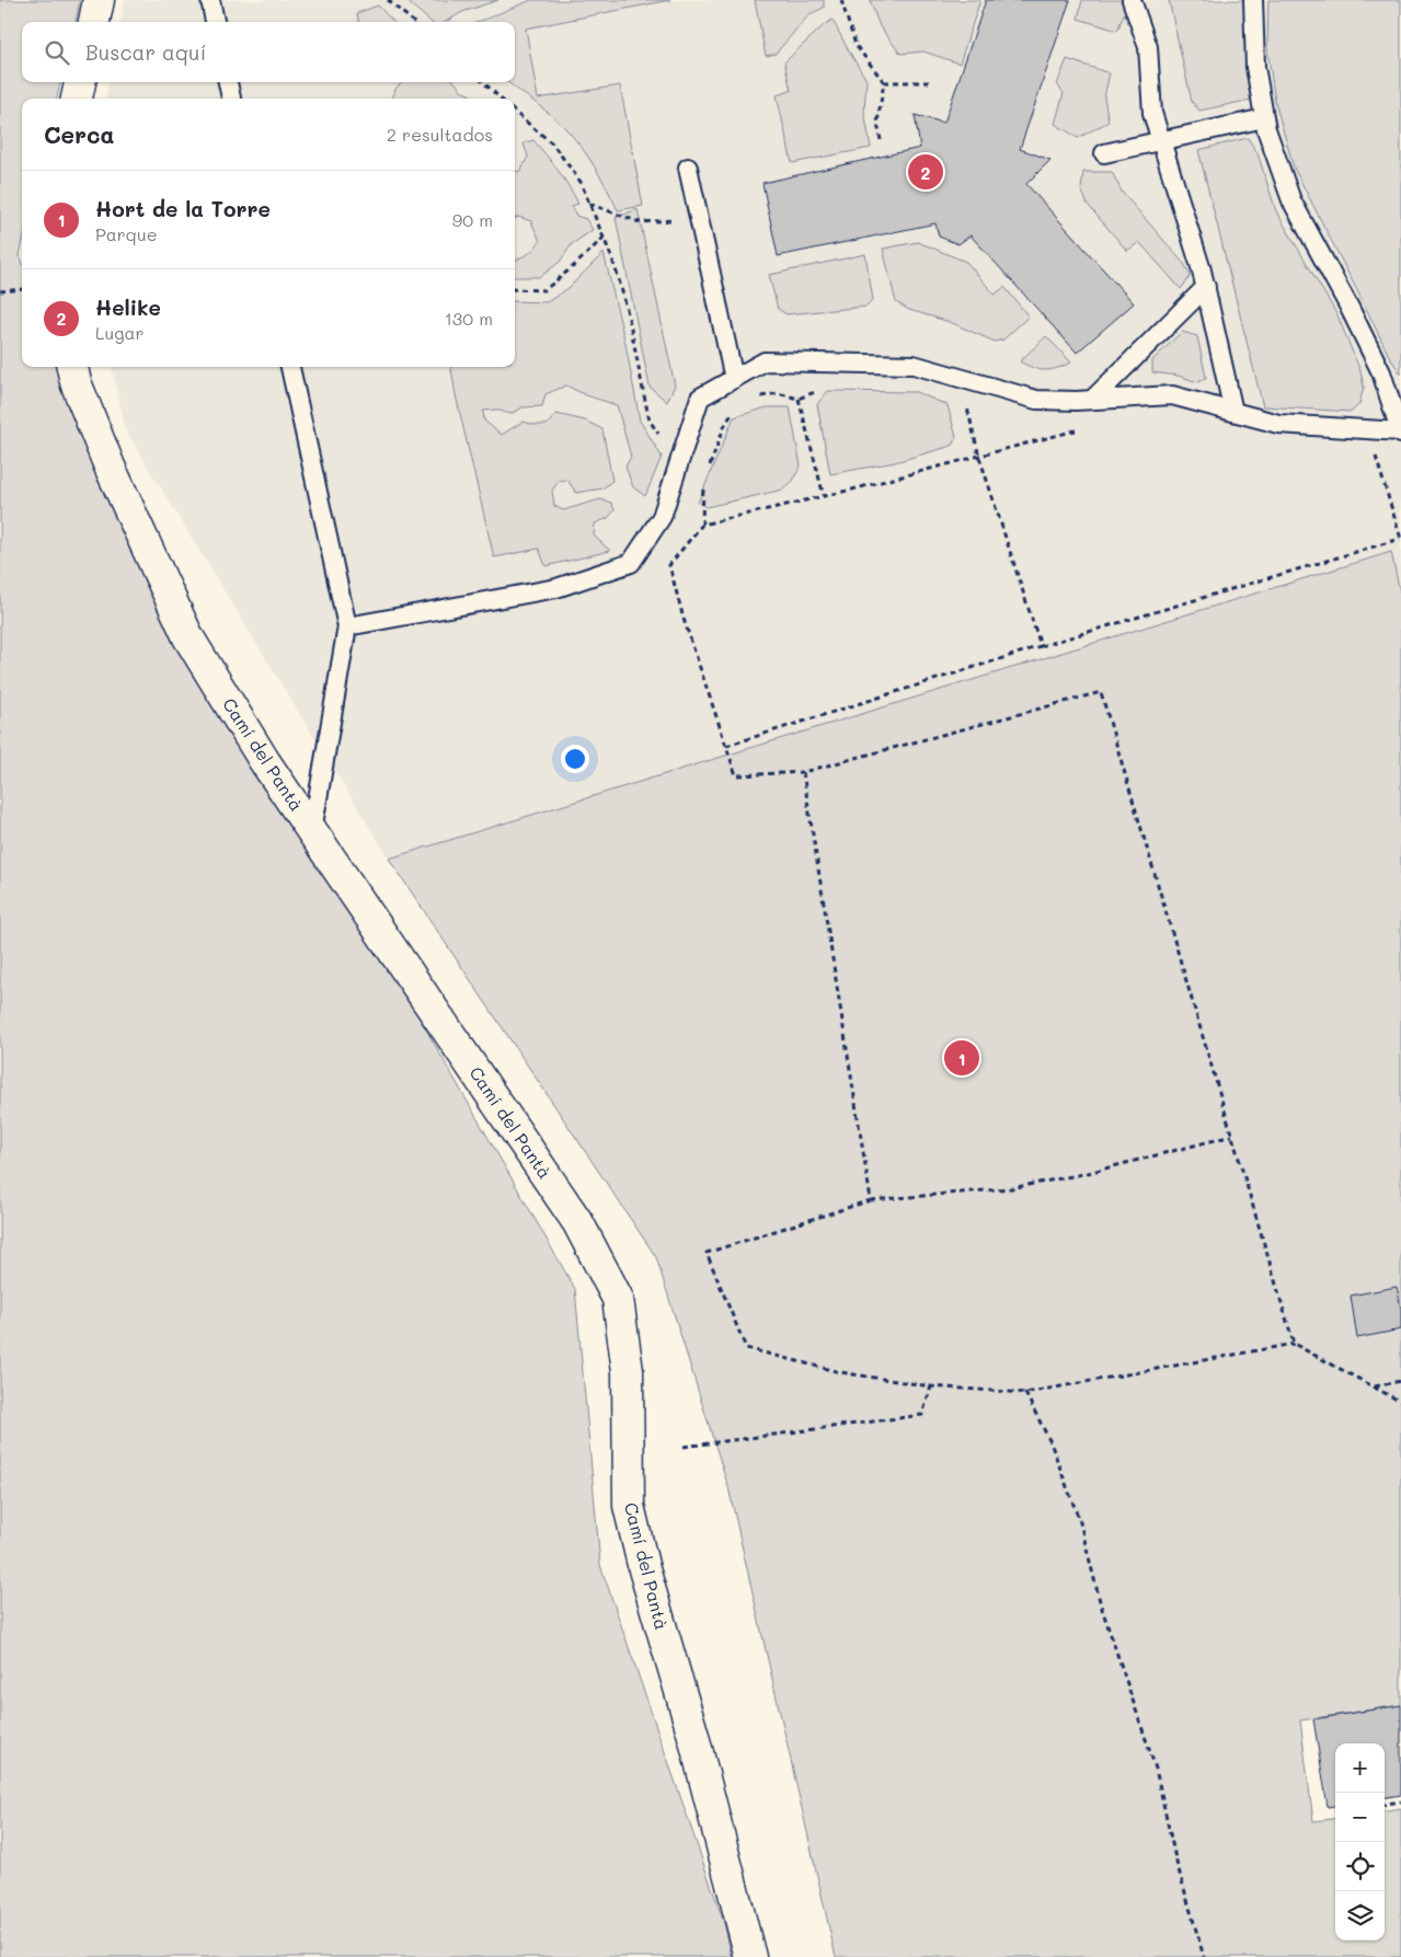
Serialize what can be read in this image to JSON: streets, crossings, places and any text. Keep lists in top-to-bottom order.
{
  "streets": {
    "street": ["Camí del Pantà"]
  },
  "page": {
    "search": "Buscar aquí",
    "heading": ["Cerca", "2 resultados"],
    "pins": ["2", "1"],
    "list": [
      {
        "mark": "1",
        "name": "Hort de la Torre",
        "note": "Parque",
        "value": "90 m"
      },
      {
        "mark": "2",
        "name": "Helike",
        "note": "Lugar",
        "value": "130 m"
      }
    ],
    "map_buttons": ["+", "−"]
  }
}
